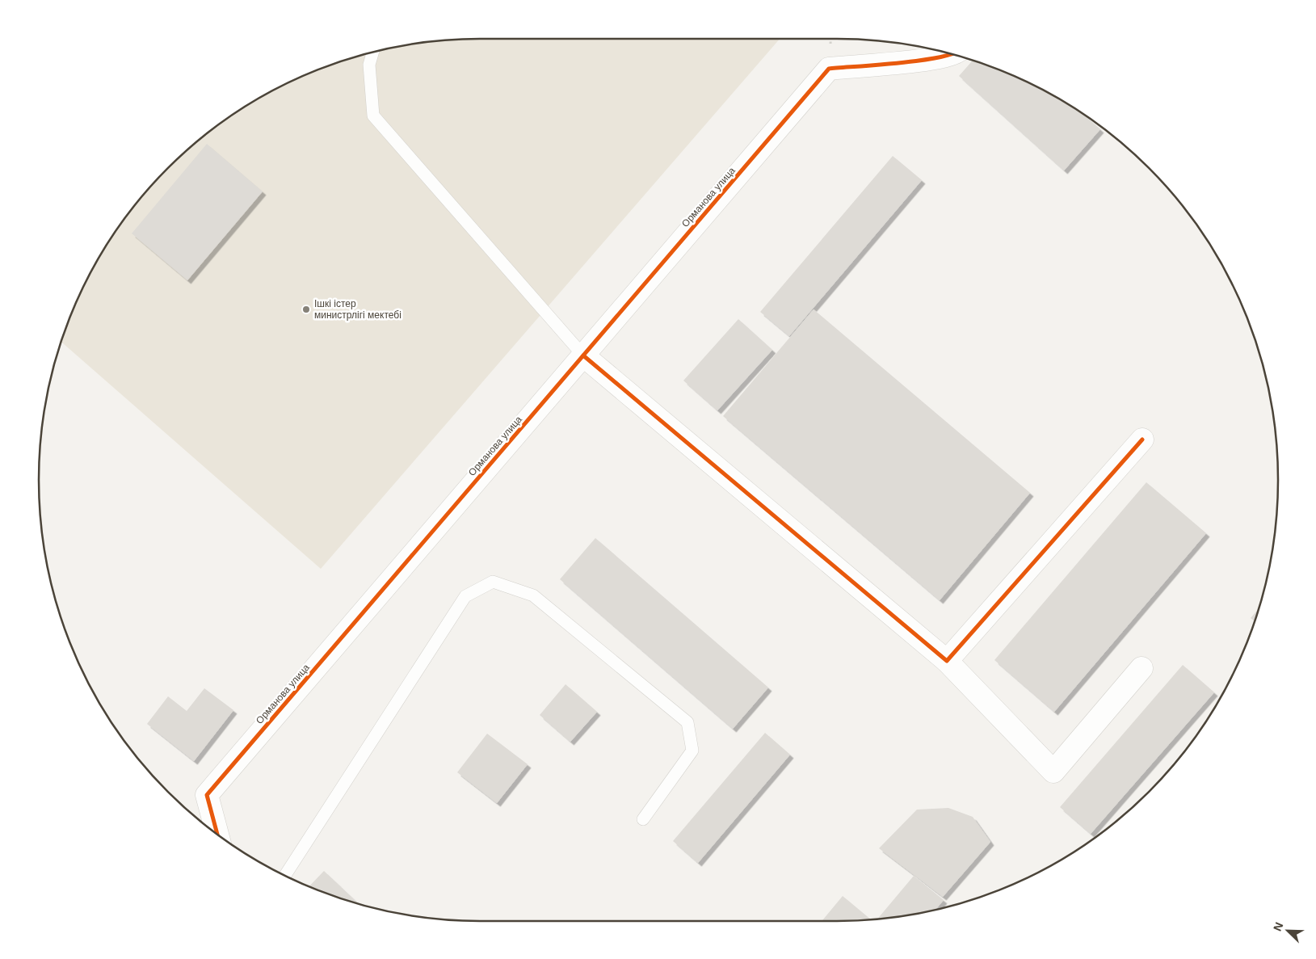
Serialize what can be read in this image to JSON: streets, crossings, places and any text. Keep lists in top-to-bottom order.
{
  "streets": {
    "street": ["Орманова улица"]
  },
  "places": ["Ішкі істер министрлігі мектебі"],
  "north": "top left"
}
